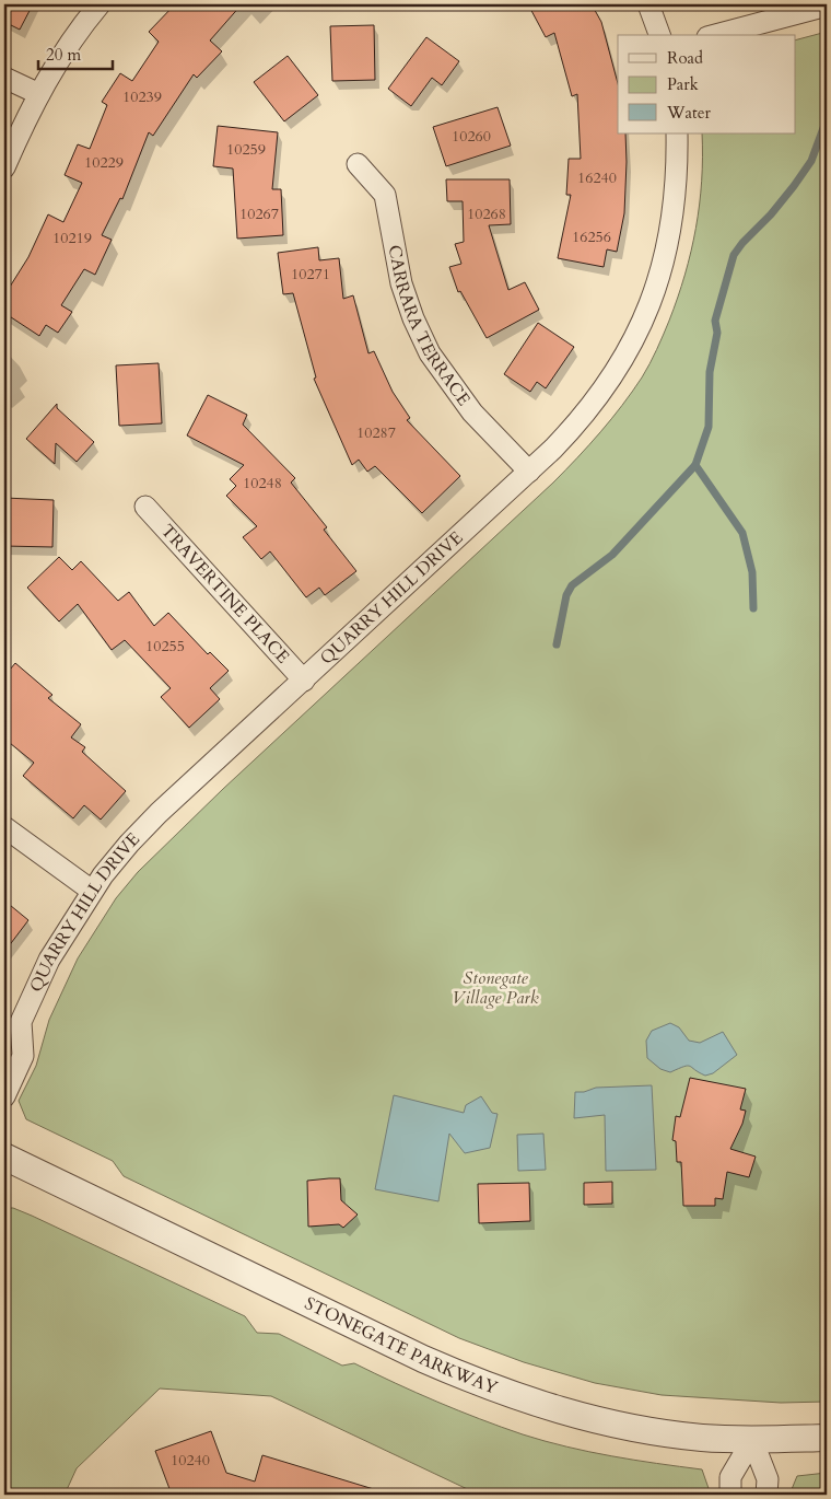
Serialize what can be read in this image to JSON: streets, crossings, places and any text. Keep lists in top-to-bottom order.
{
  "streets": {
    "street": [
      "CARRARA TERRACE",
      "TRAVERTINE PLACE",
      "QUARRY HILL DRIVE",
      "STONEGATE PARKWAY"
    ]
  },
  "crossings": [
    ["CARRARA TERRACE", "QUARRY HILL DRIVE"],
    ["TRAVERTINE PLACE", "QUARRY HILL DRIVE"]
  ],
  "parks": ["Stonegate Village Park"],
  "house_numbers": [
    "10239",
    "10260",
    "10259",
    "10229",
    "16240",
    "10267",
    "10268",
    "16256",
    "10219",
    "10271",
    "10287",
    "10248",
    "10255",
    "10240"
  ],
  "legend": ["Road", "Park", "Water"],
  "scale_bar": "20 m"
}
